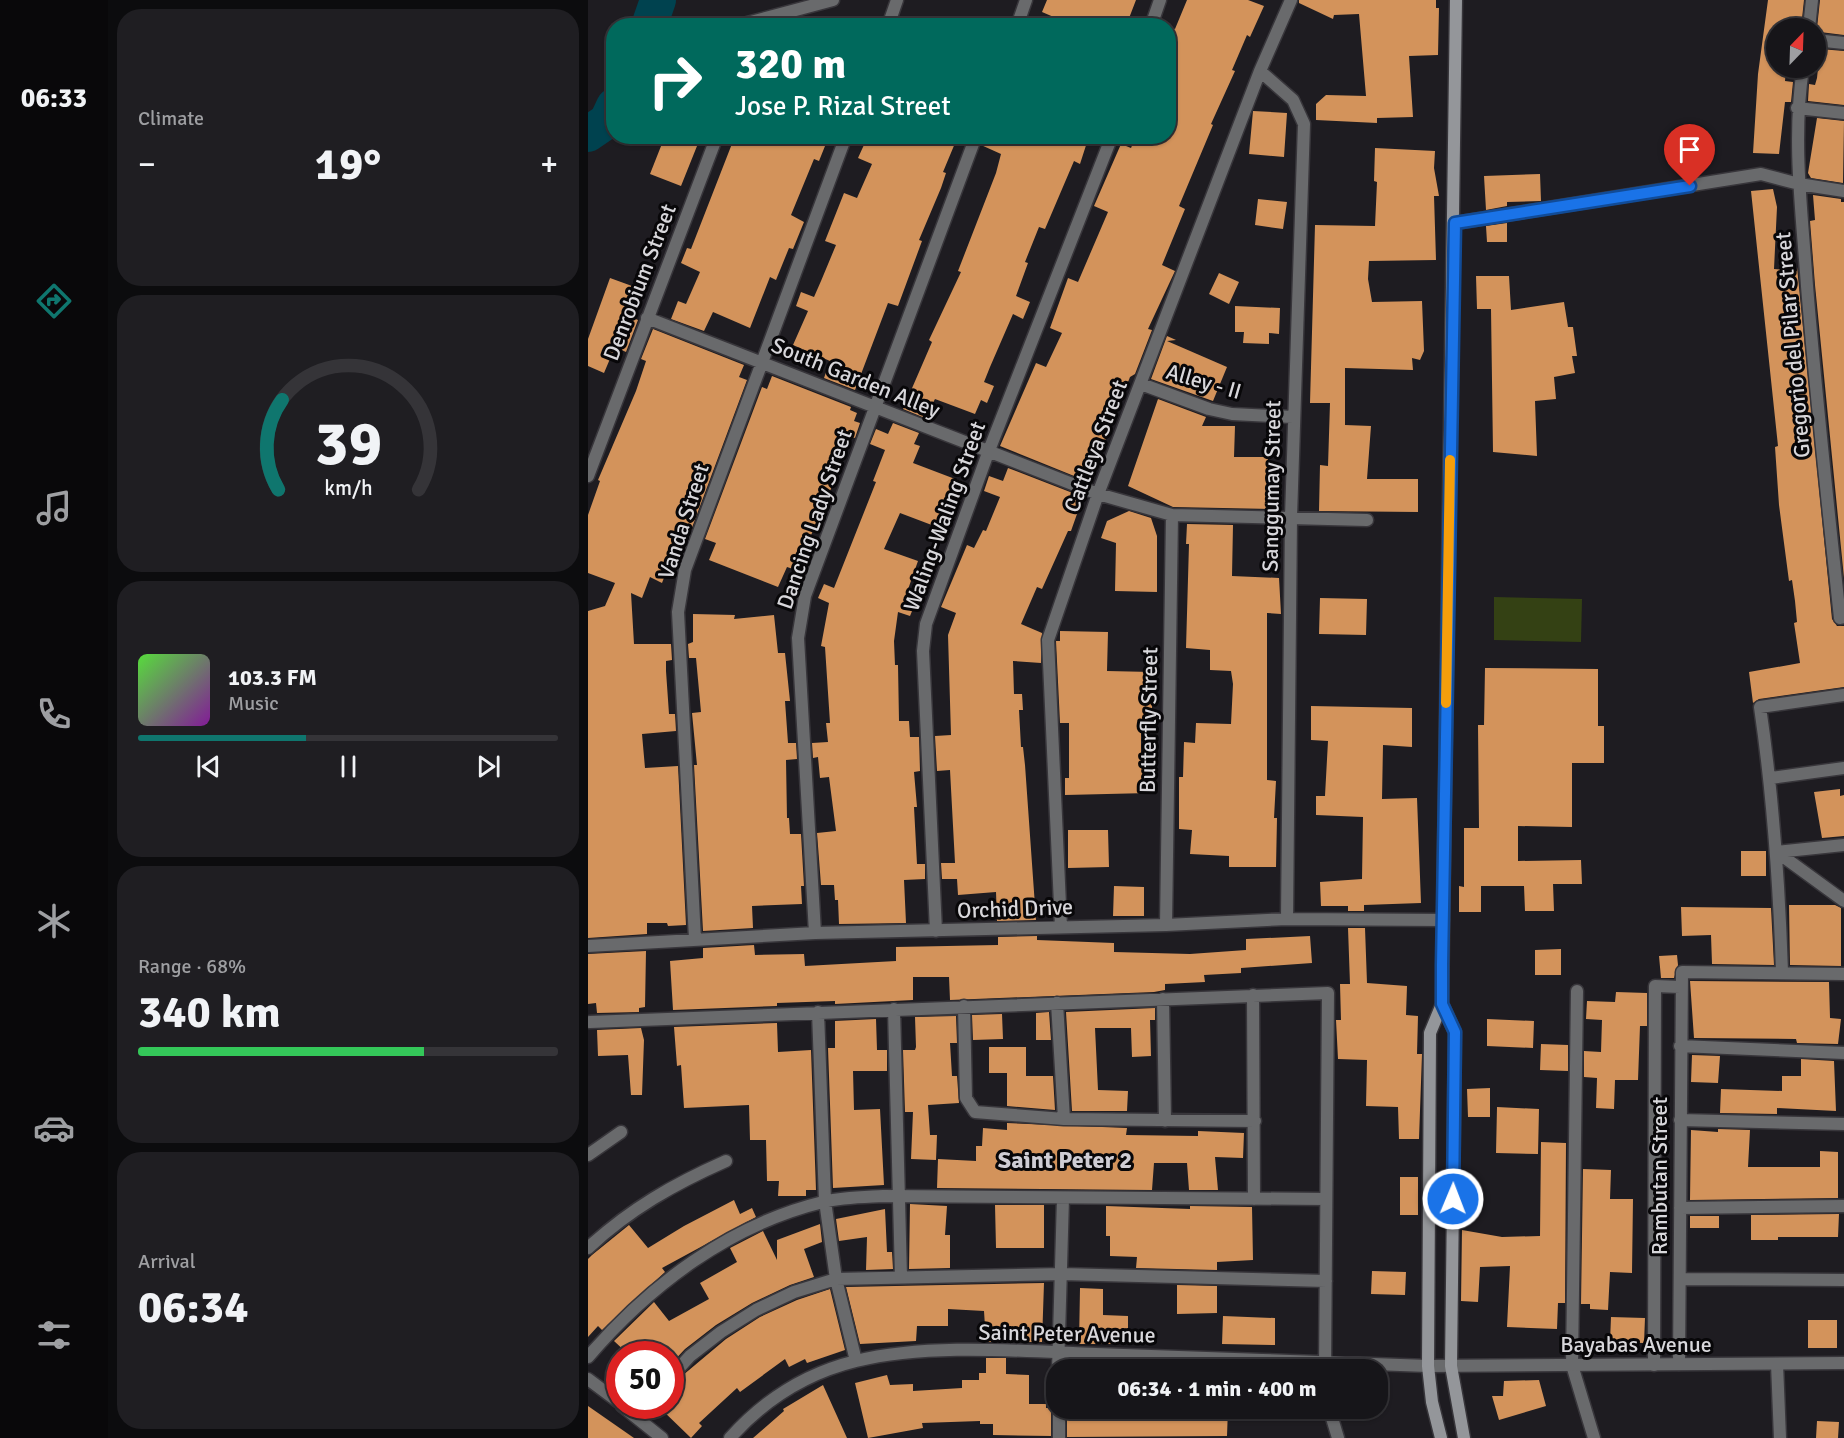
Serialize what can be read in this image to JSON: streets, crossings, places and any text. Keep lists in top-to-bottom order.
{
  "streets": {
    "street": [
      "Denrobium Street",
      "Gregorio del Pilar Street",
      "South Garden Alley",
      "Alley - II",
      "Cattleya Street",
      "Sanggumay Street",
      "Waling-Waling Street",
      "Dancing Lady Street",
      "Vanda Street",
      "Butterfly Street",
      "Orchid Drive",
      "Rambutan Street",
      "Saint Peter Avenue",
      "Bayabas Avenue"
    ]
  },
  "crossings": [
    ["Denrobium Street", "South Garden Alley"],
    ["South Garden Alley", "Cattleya Street"],
    ["South Garden Alley", "Sanggumay Street"],
    ["South Garden Alley", "Waling-Waling Street"],
    ["South Garden Alley", "Dancing Lady Street"],
    ["South Garden Alley", "Vanda Street"],
    ["South Garden Alley", "Butterfly Street"],
    ["Alley - II", "Cattleya Street"],
    ["Alley - II", "Sanggumay Street"],
    ["Cattleya Street", "Sanggumay Street"],
    ["Cattleya Street", "Orchid Drive"],
    ["Sanggumay Street", "Orchid Drive"],
    ["Waling-Waling Street", "Orchid Drive"],
    ["Dancing Lady Street", "Orchid Drive"],
    ["Vanda Street", "Orchid Drive"],
    ["Butterfly Street", "Orchid Drive"],
    ["Rambutan Street", "Bayabas Avenue"],
    ["Saint Peter Avenue", "Bayabas Avenue"]
  ],
  "districts": ["Saint Peter 2"],
  "north": "top right",
  "page": {
    "tabs": "06:33",
    "tile": [
      "Climate",
      ["Range · 68%", "340 km"],
      ["Arrival", "06:34"]
    ],
    "turn": ["320 m", "Jose P. Rizal Street"],
    "heat": ["−", "19°", "+"],
    "song": ["103.3 FM", "Music"],
    "limit": "50",
    "trip": "06:34 · 1 min · 400 m",
    "gauge": ["39", "km/h"]
  }
}
